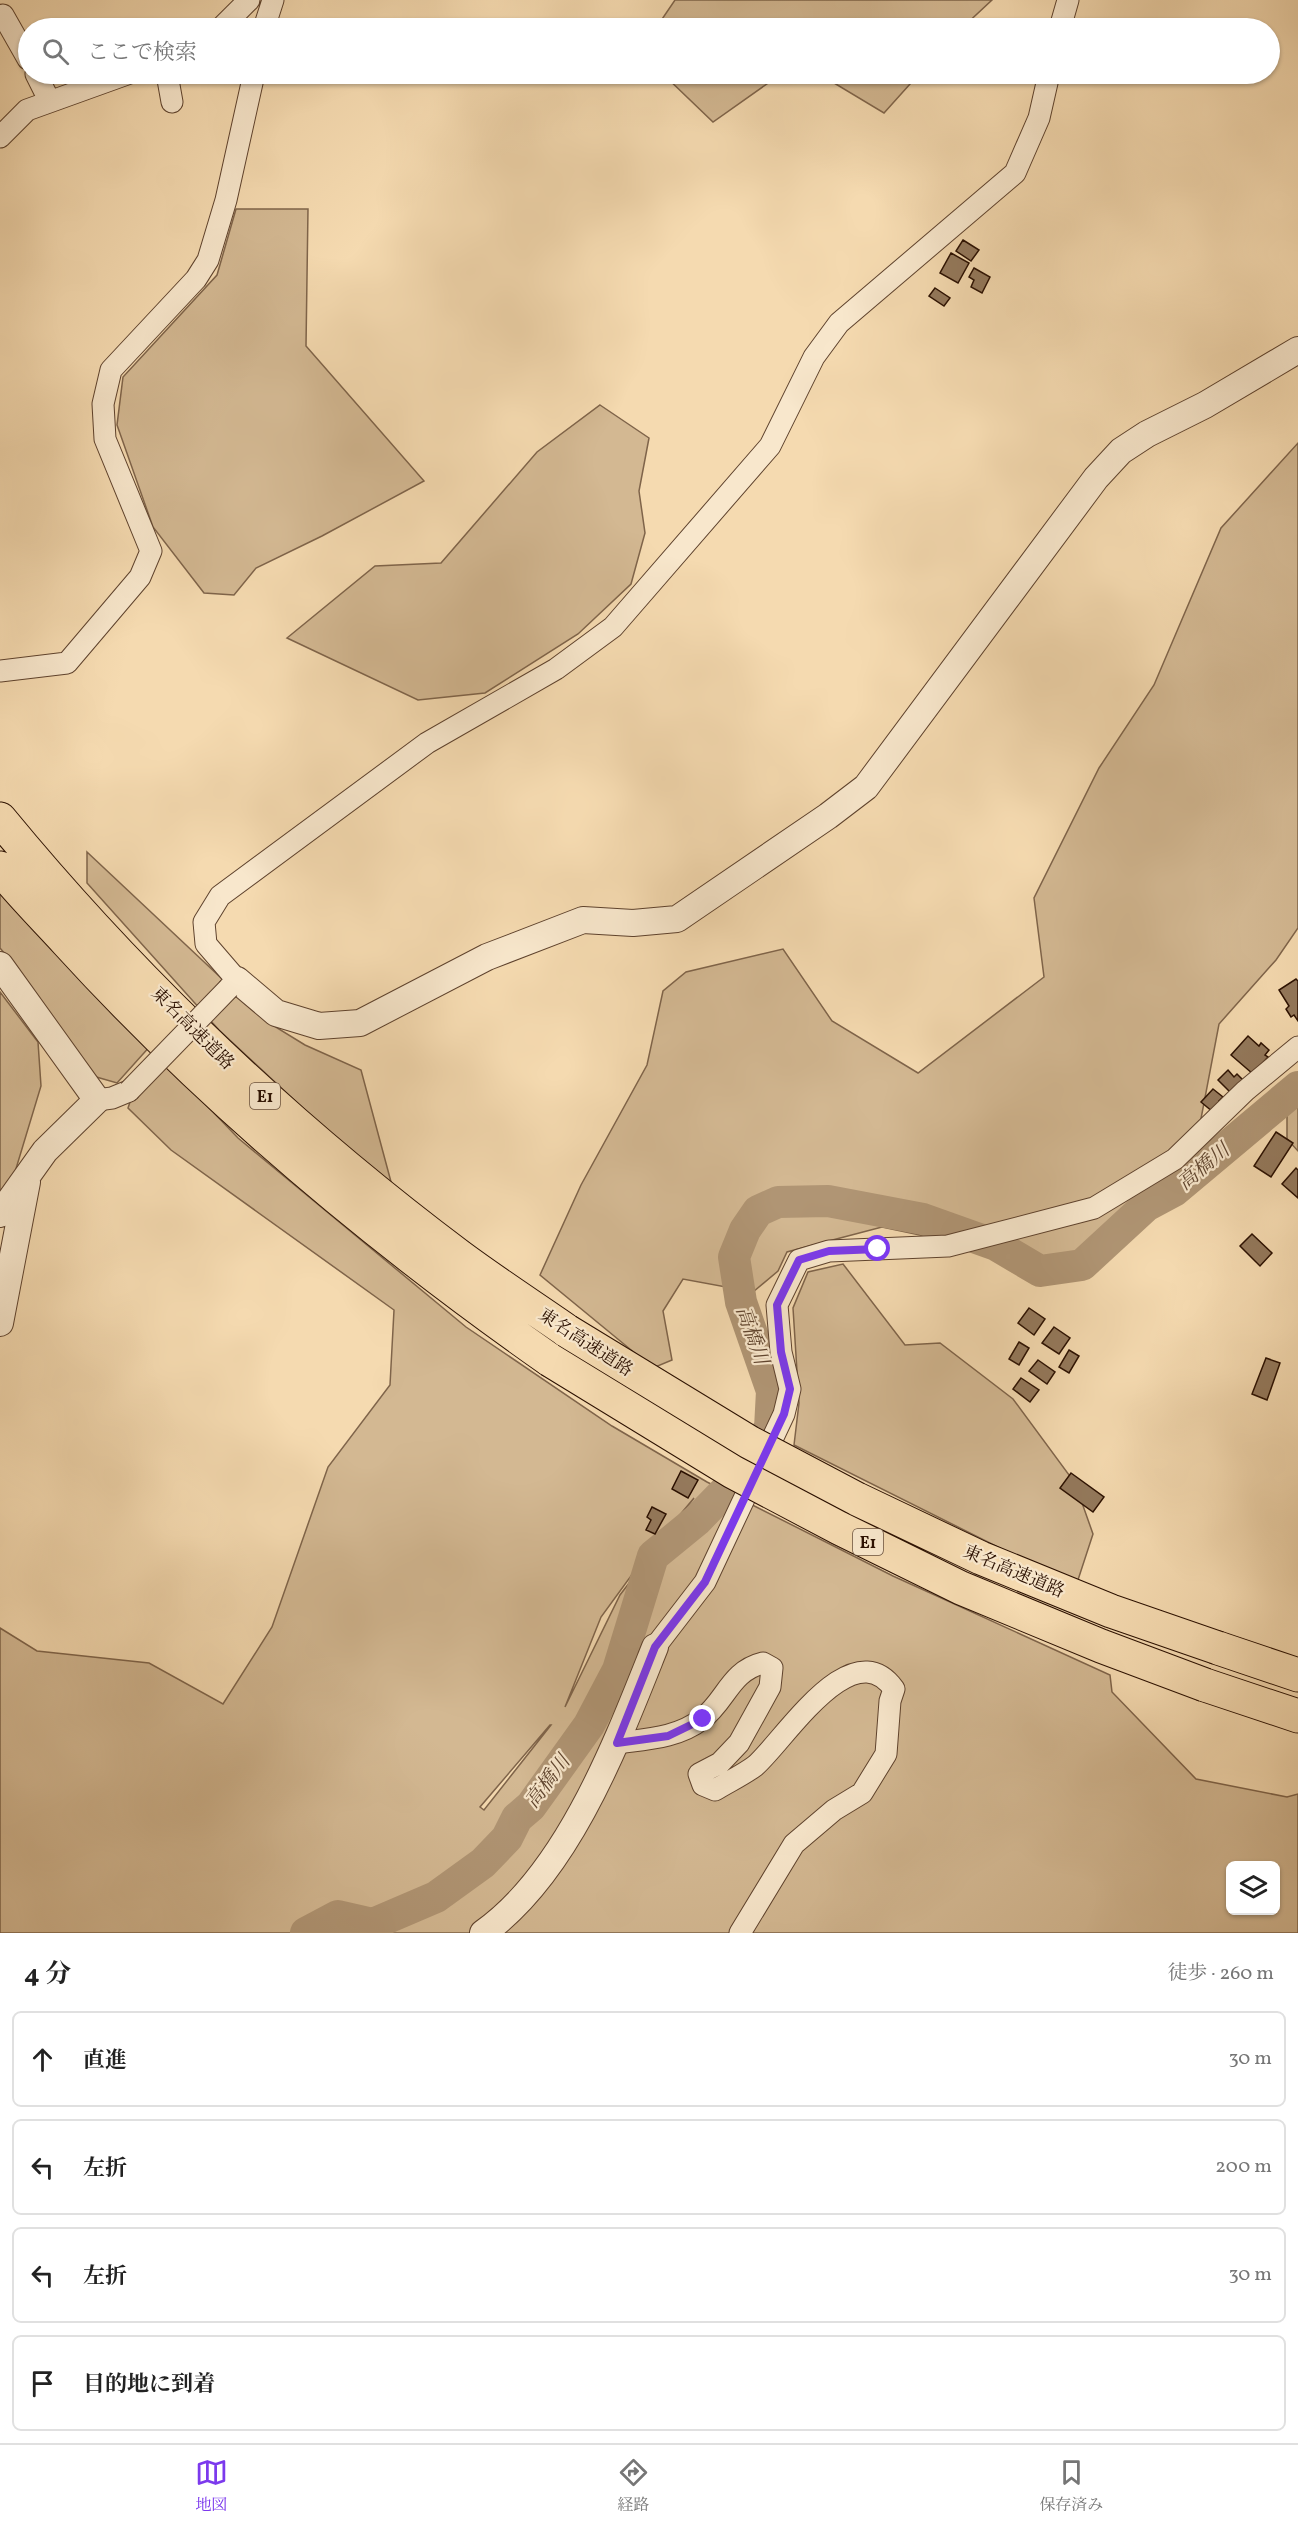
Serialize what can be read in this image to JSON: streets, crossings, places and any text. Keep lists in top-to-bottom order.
{
  "streets": {
    "highway": ["東名高速道路", "E1"]
  },
  "water": ["高橋川"],
  "page": {
    "search": "ここで検索",
    "heading": ["4 分", "徒歩 · 260 m"],
    "list": [
      ["直進", "30 m"],
      ["左折", "200 m"],
      ["左折", "30 m"],
      "目的地に到着"
    ],
    "nav": ["地図", "経路", "保存済み"]
  }
}
